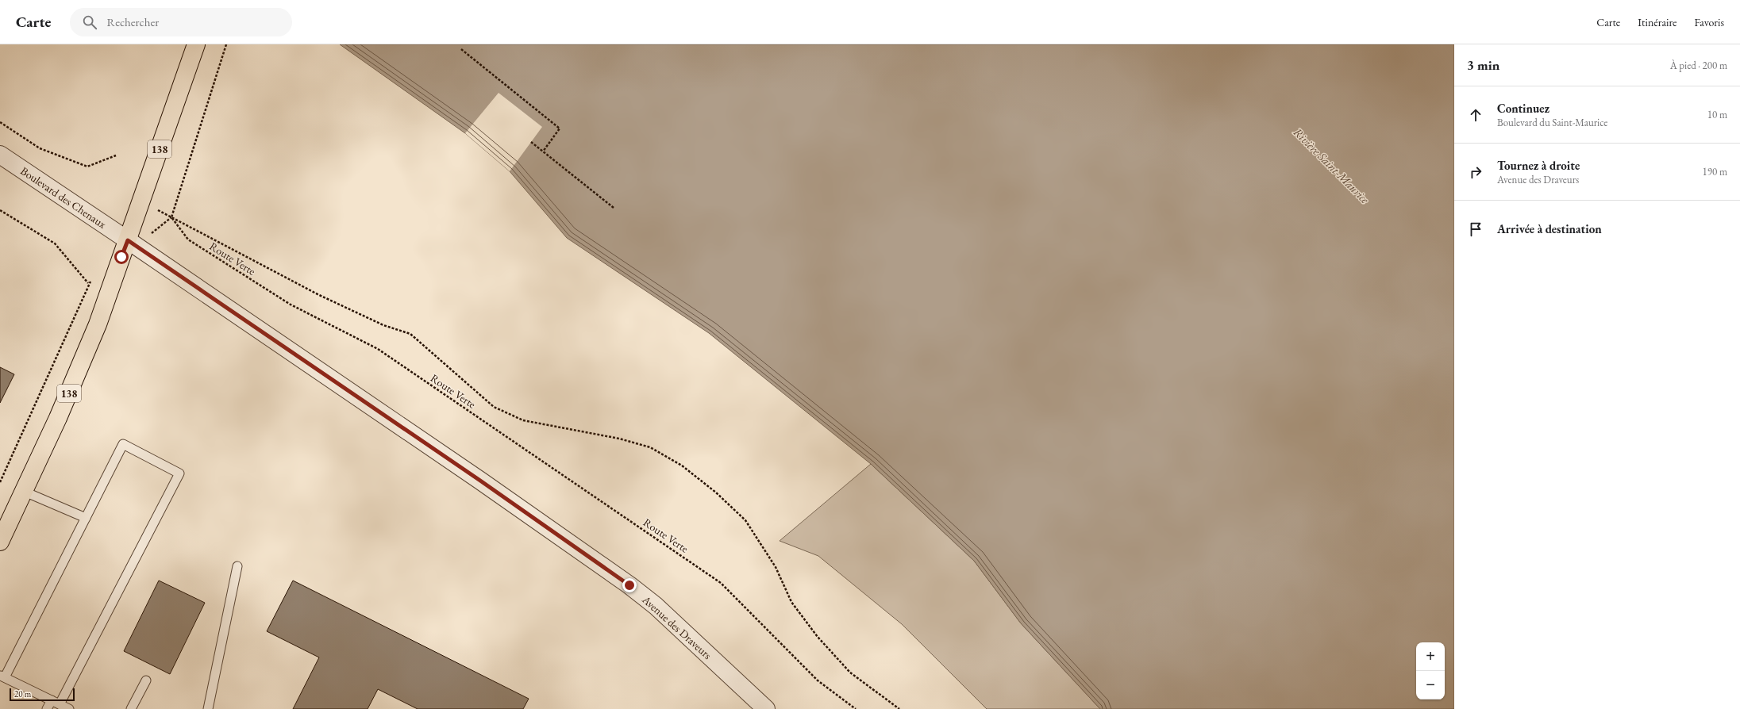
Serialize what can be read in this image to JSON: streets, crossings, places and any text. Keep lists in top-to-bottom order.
{
  "streets": {
    "main road": ["138"],
    "street": ["Boulevard des Chenaux", "Avenue des Draveurs"],
    "path": ["Route Verte"]
  },
  "crossings": [
    ["138", "Boulevard des Chenaux"],
    ["138", "Avenue des Draveurs"],
    ["Boulevard des Chenaux", "Avenue des Draveurs"]
  ],
  "water": ["Rivière Saint-Maurice"],
  "scale_bar": "20 m",
  "page": {
    "header": "Carte",
    "search": "Rechercher",
    "nav": ["Carte", "Itinéraire", "Favoris"],
    "heading": ["3 min", "À pied · 200 m"],
    "list": [
      ["Continuez", "Boulevard du Saint-Maurice", "10 m"],
      ["Tournez à droite", "Avenue des Draveurs", "190 m"],
      "Arrivée à destination"
    ],
    "map_buttons": ["+", "−"],
    "scale": "20 m"
  }
}
